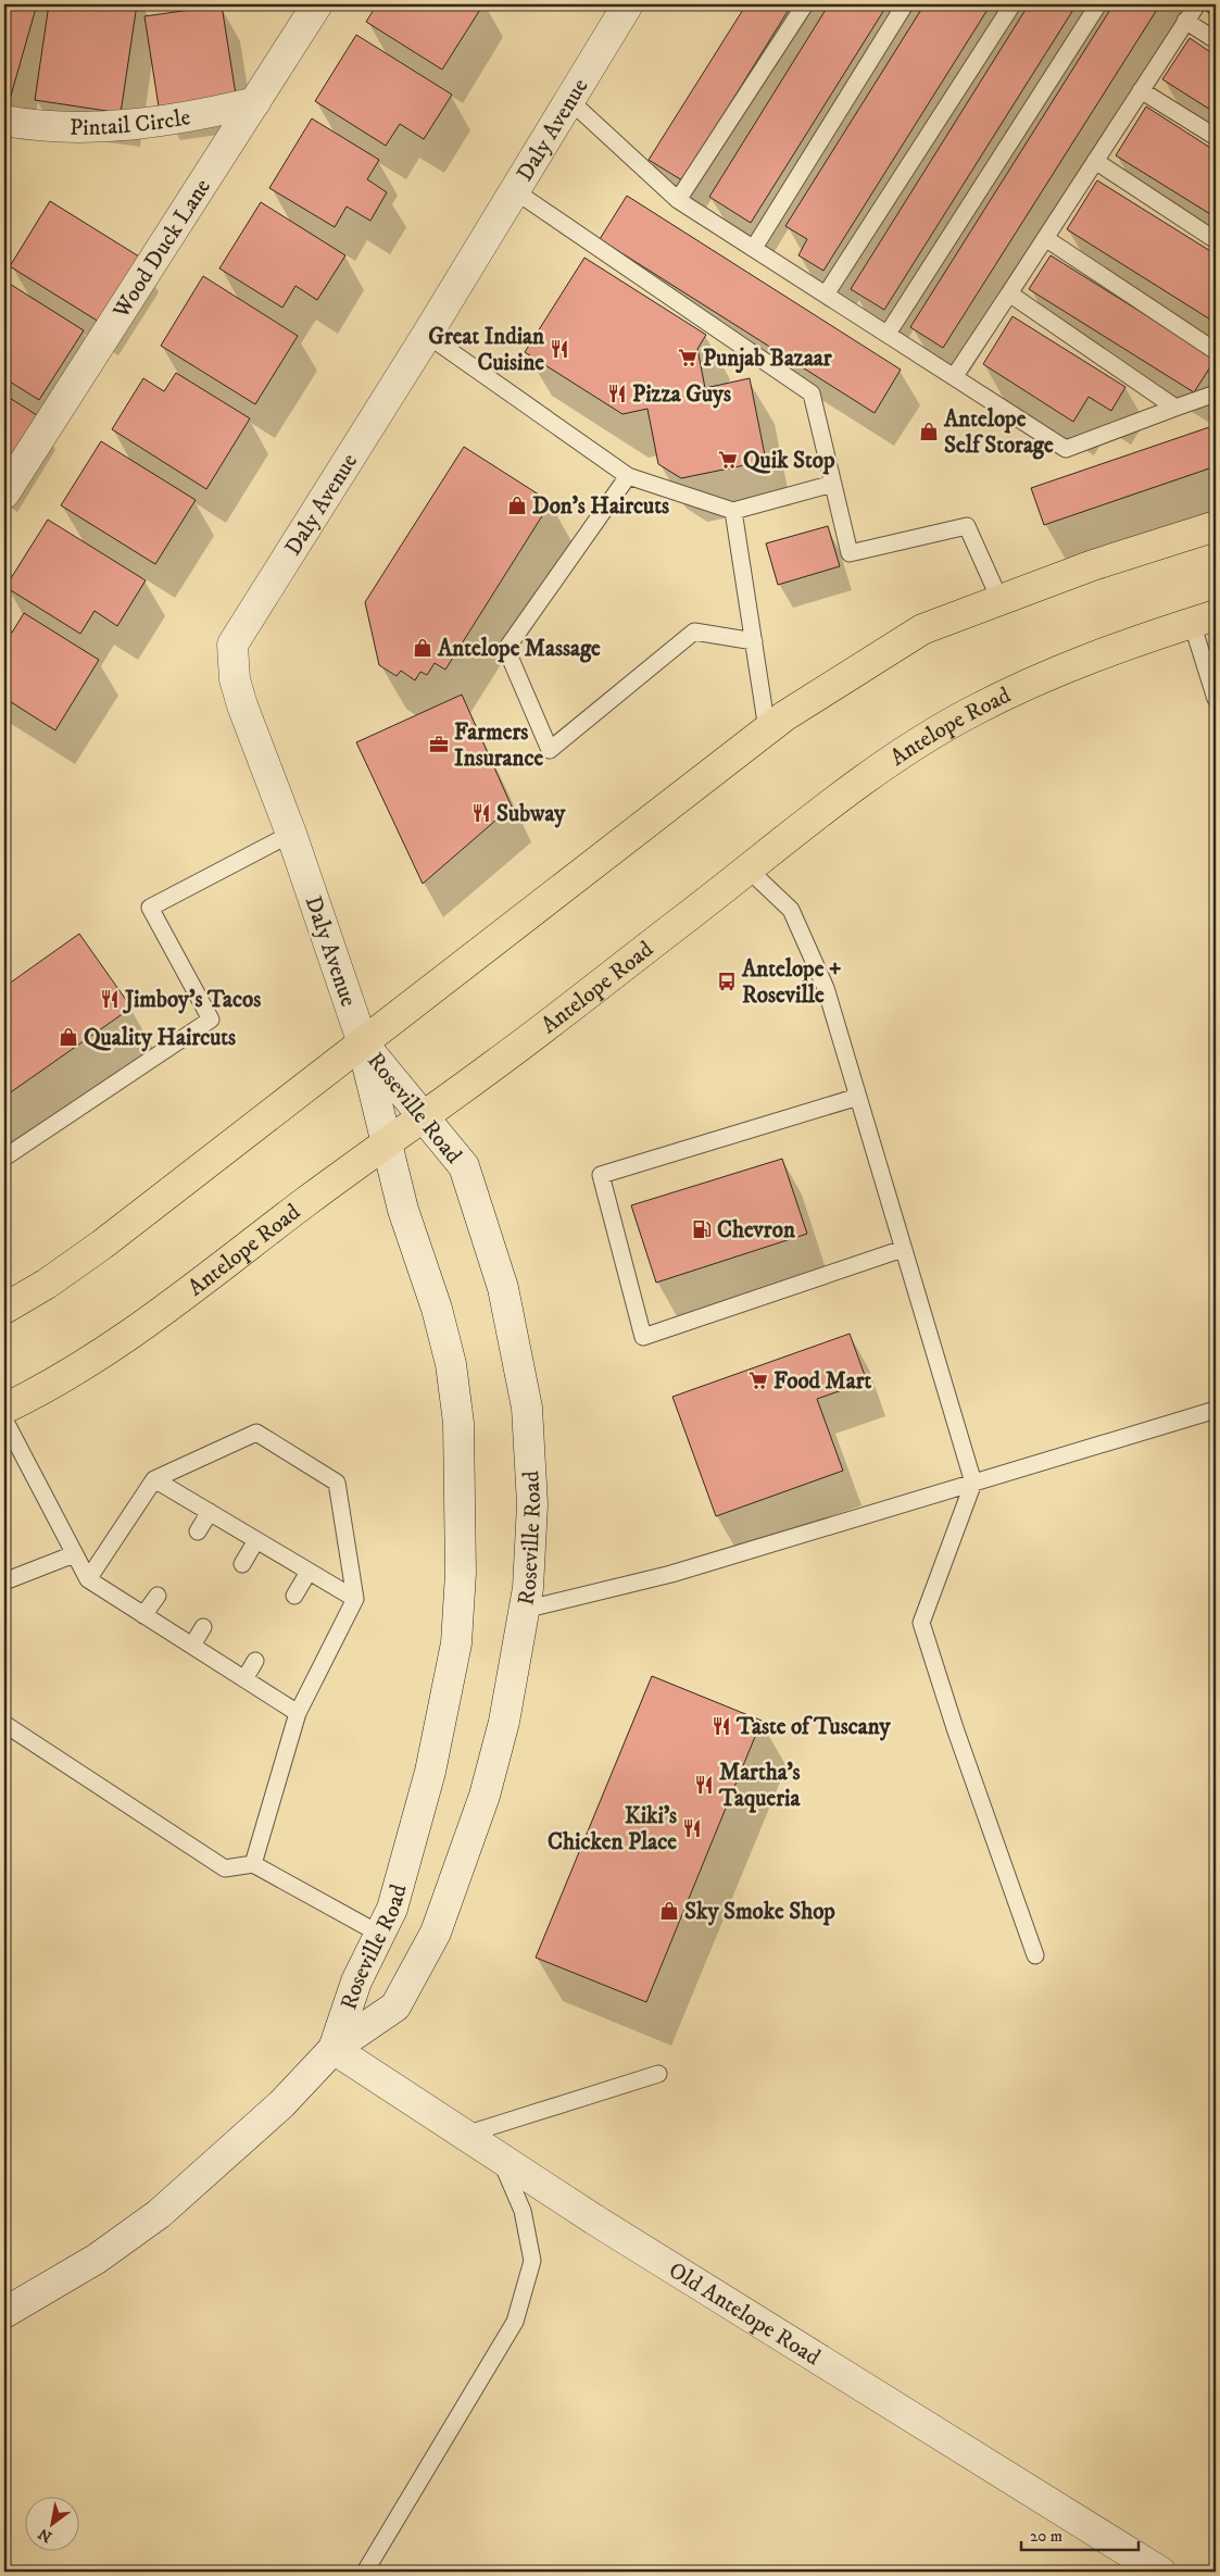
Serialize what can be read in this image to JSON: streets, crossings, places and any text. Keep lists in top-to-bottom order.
{
  "streets": {
    "main road": ["Antelope Road"],
    "street": [
      "Pintail Circle",
      "Daly Avenue",
      "Wood Duck Lane",
      "Roseville Road",
      "Old Antelope Road"
    ]
  },
  "crossings": [
    ["Pintail Circle", "Wood Duck Lane"],
    ["Daly Avenue", "Roseville Road"],
    ["Antelope Road", "Roseville Road"],
    ["Roseville Road", "Old Antelope Road"]
  ],
  "places": {
    "restaurant": [
      "Great Indian Cuisine",
      "Pizza Guys",
      "Subway",
      "Jimboy's Tacos",
      "Taste of Tuscany",
      "Martha's Taqueria",
      "Kiki's Chicken Place"
    ],
    "supermarket": ["Punjab Bazaar", "Quik Stop", "Food Mart"],
    "shop": [
      "Antelope Self Storage",
      "Don's Haircuts",
      "Antelope Massage",
      "Quality Haircuts",
      "Sky Smoke Shop"
    ],
    "office": ["Farmers Insurance"],
    "bus stop": ["Antelope + Roseville"],
    "fuel station": ["Chevron"]
  },
  "scale_bar": "20 m",
  "north": "bottom left"
}
